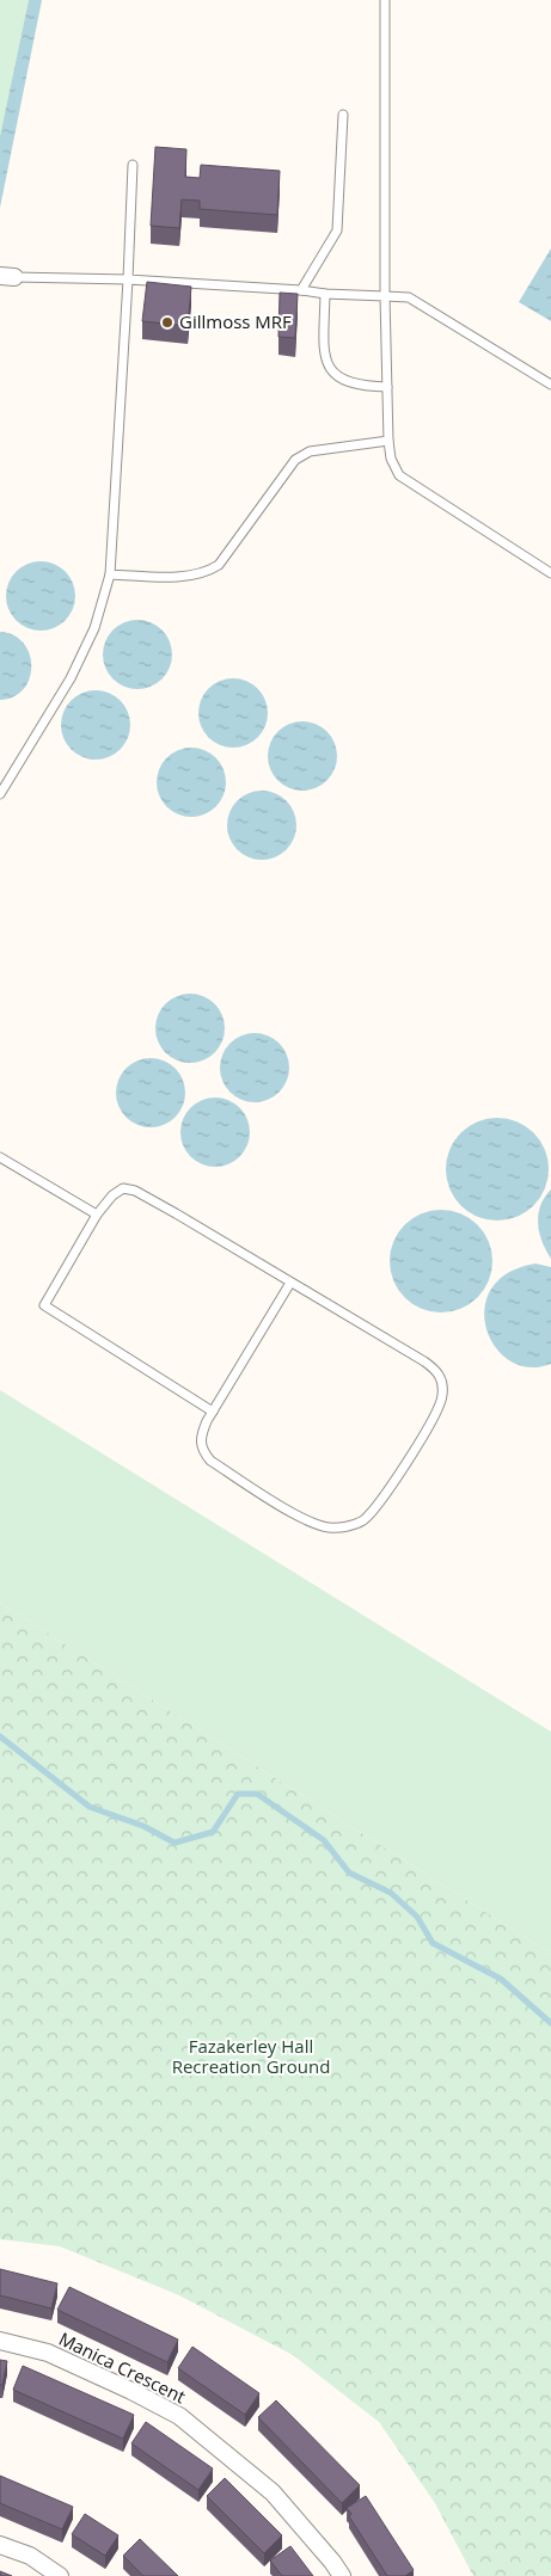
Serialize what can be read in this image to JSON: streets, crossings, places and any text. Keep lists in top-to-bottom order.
{
  "streets": {
    "street": ["Manica Crescent"]
  },
  "parks": ["Fazakerley Hall Recreation Ground"],
  "places": ["Gillmoss MRF"]
}
